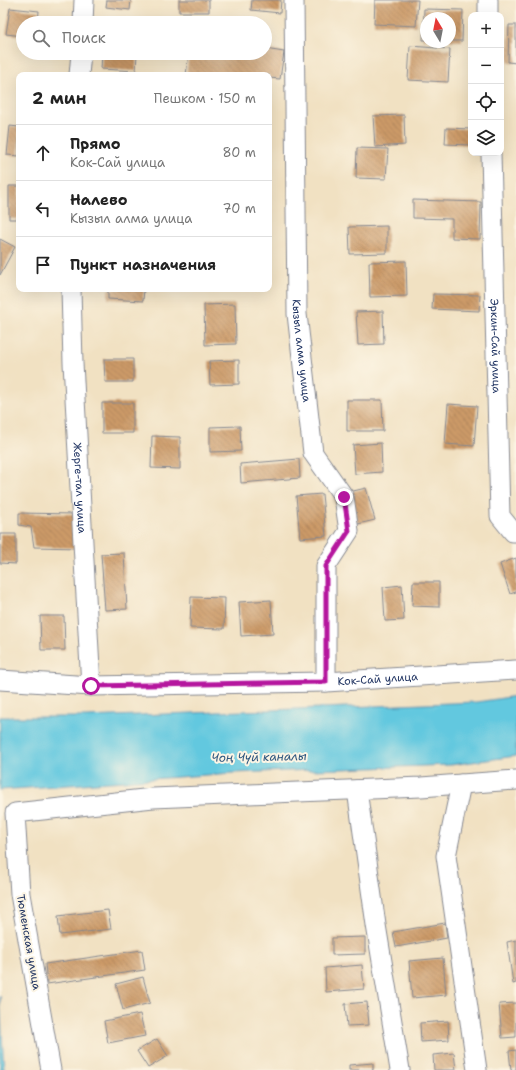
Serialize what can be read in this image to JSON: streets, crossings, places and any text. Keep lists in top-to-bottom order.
{
  "streets": {
    "street": [
      "Эркин-Сай улица",
      "Кызыл алма улица",
      "Жерге-тал улица",
      "Кок-Сай улица",
      "Тюменская улица"
    ]
  },
  "crossings": [
    ["Кызыл алма улица", "Кок-Сай улица"],
    ["Жерге-тал улица", "Кок-Сай улица"]
  ],
  "water": ["Чоң Чүй каналы"],
  "north": "top",
  "page": {
    "map_buttons": ["+", "−"],
    "search": "Поиск",
    "heading": ["2 мин", "Пешком · 150 m"],
    "list": [
      ["Прямо", "Кок-Сай улица", "80 m"],
      ["Налево", "Кызыл алма улица", "70 m"],
      "Пункт назначения"
    ]
  }
}
